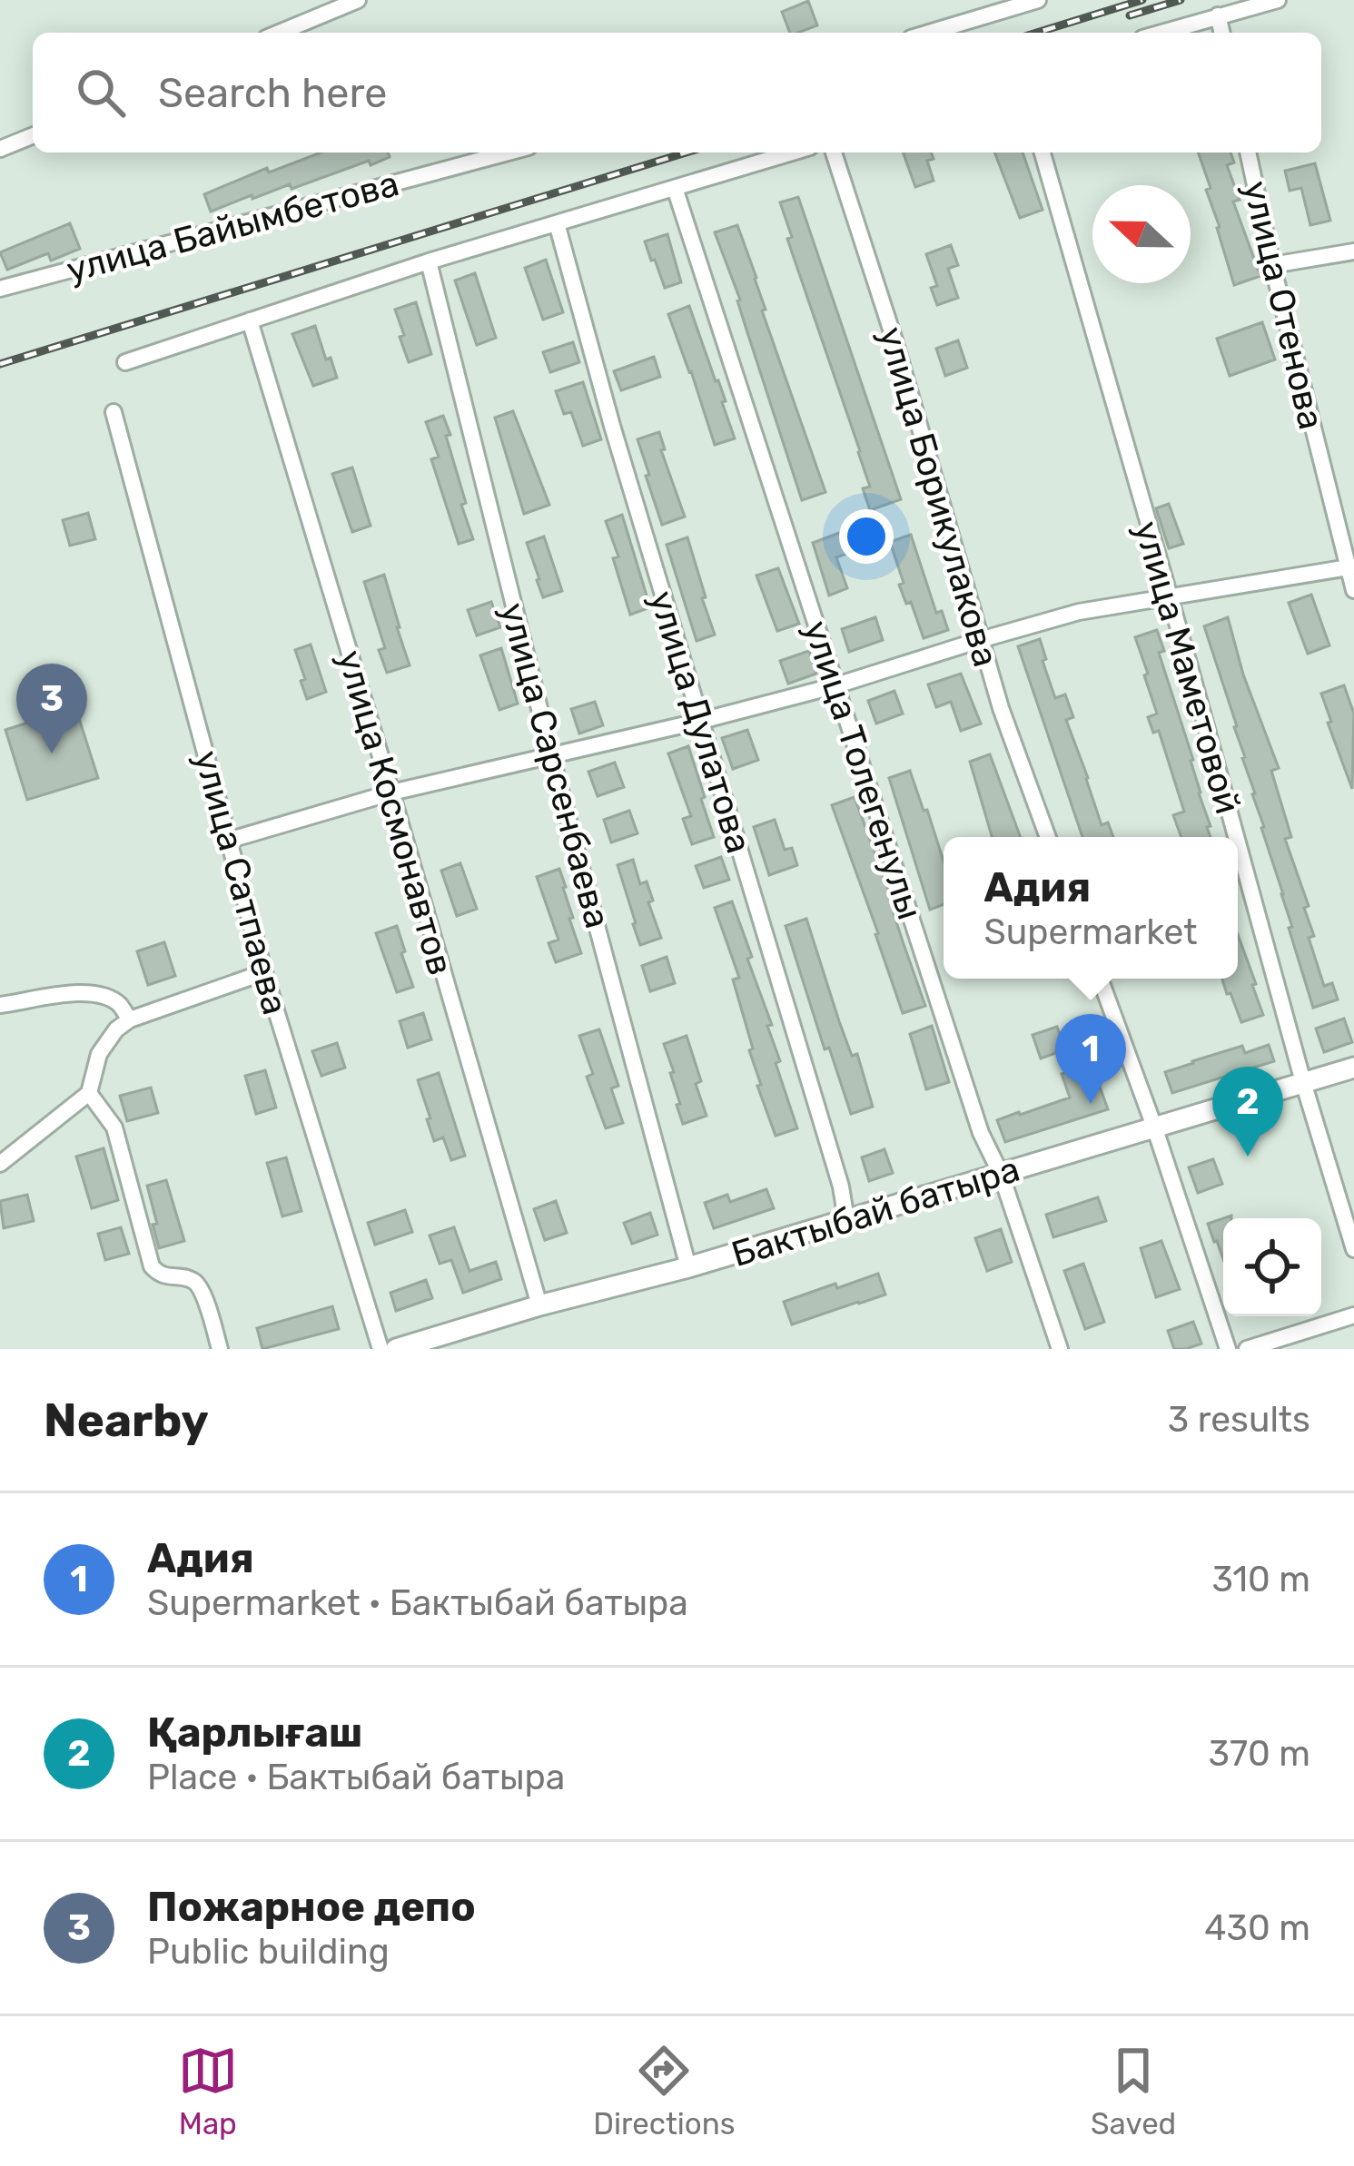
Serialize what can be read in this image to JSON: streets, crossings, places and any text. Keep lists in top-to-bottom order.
{
  "streets": {
    "street": [
      "улица Байымбетова",
      "улица Отенова",
      "улица Борикулакова",
      "улица Маметовой",
      "улица Дулатова",
      "улица Сарсенбаева",
      "улица Толегенулы",
      "улица Космонавтов",
      "улица Сатпаева",
      "Бактыбай батыра"
    ]
  },
  "crossings": [
    ["улица Маметовой", "Бактыбай батыра"],
    ["улица Дулатова", "Бактыбай батыра"],
    ["улица Сарсенбаева", "Бактыбай батыра"],
    ["улица Толегенулы", "Бактыбай батыра"],
    ["улица Космонавтов", "Бактыбай батыра"]
  ],
  "north": "left",
  "page": {
    "search": "Search here",
    "pins": ["3", "1", "2"],
    "popup": ["Адия", "Supermarket"],
    "heading": ["Nearby", "3 results"],
    "list": [
      {
        "mark": "1",
        "name": "Адия",
        "note": "Supermarket · Бактыбай батыра",
        "value": "310 m"
      },
      {
        "mark": "2",
        "name": "Қарлығаш",
        "note": "Place · Бактыбай батыра",
        "value": "370 m"
      },
      {
        "mark": "3",
        "name": "Пожарное депо",
        "note": "Public building",
        "value": "430 m"
      }
    ],
    "nav": ["Map", "Directions", "Saved"]
  }
}
